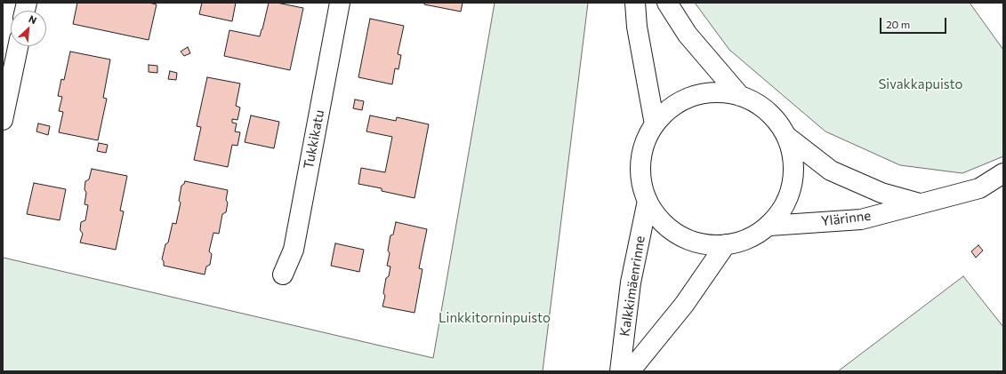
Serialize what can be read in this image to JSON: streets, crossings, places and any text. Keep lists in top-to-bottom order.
{
  "streets": {
    "street": ["Tukkikatu", "Ylärinne", "Kalkkimäenrinne"]
  },
  "parks": ["Sivakkapuisto", "Linkkitorninpuisto"],
  "scale_bar": "20 m",
  "north": "top right"
}
